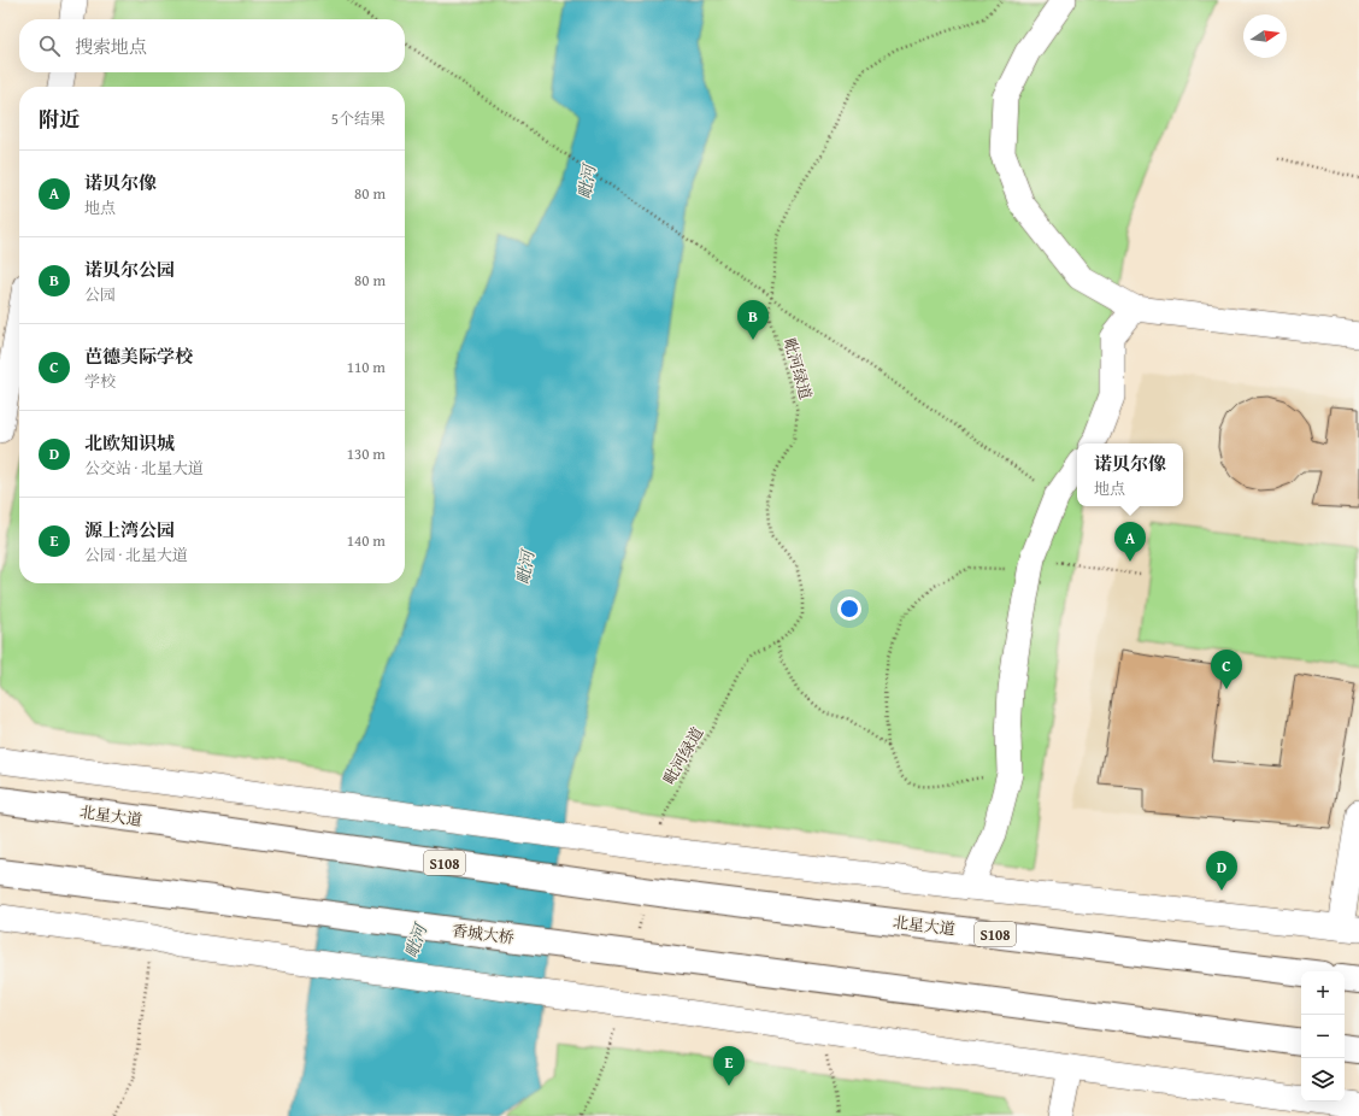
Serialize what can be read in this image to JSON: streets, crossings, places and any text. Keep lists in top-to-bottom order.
{
  "streets": {
    "main road": ["北星大道", "S108", "香城大桥"],
    "path": ["毗河绿道"]
  },
  "water": ["毗河"],
  "north": "right",
  "page": {
    "search": "搜索地点",
    "heading": ["附近", "5个结果"],
    "list": [
      {
        "mark": "A",
        "name": "诺贝尔像",
        "note": "地点",
        "value": "80 m"
      },
      {
        "mark": "B",
        "name": "诺贝尔公园",
        "note": "公园",
        "value": "80 m"
      },
      {
        "mark": "C",
        "name": "芭德美际学校",
        "note": "学校",
        "value": "110 m"
      },
      {
        "mark": "D",
        "name": "北欧知识城",
        "note": "公交站 · 北星大道",
        "value": "130 m"
      },
      {
        "mark": "E",
        "name": "源上湾公园",
        "note": "公园 · 北星大道",
        "value": "140 m"
      }
    ],
    "pins": [
      "B",
      "A",
      "C",
      "D",
      "E"
    ],
    "popup": ["诺贝尔像", "地点"],
    "map_buttons": ["+", "−"]
  }
}
